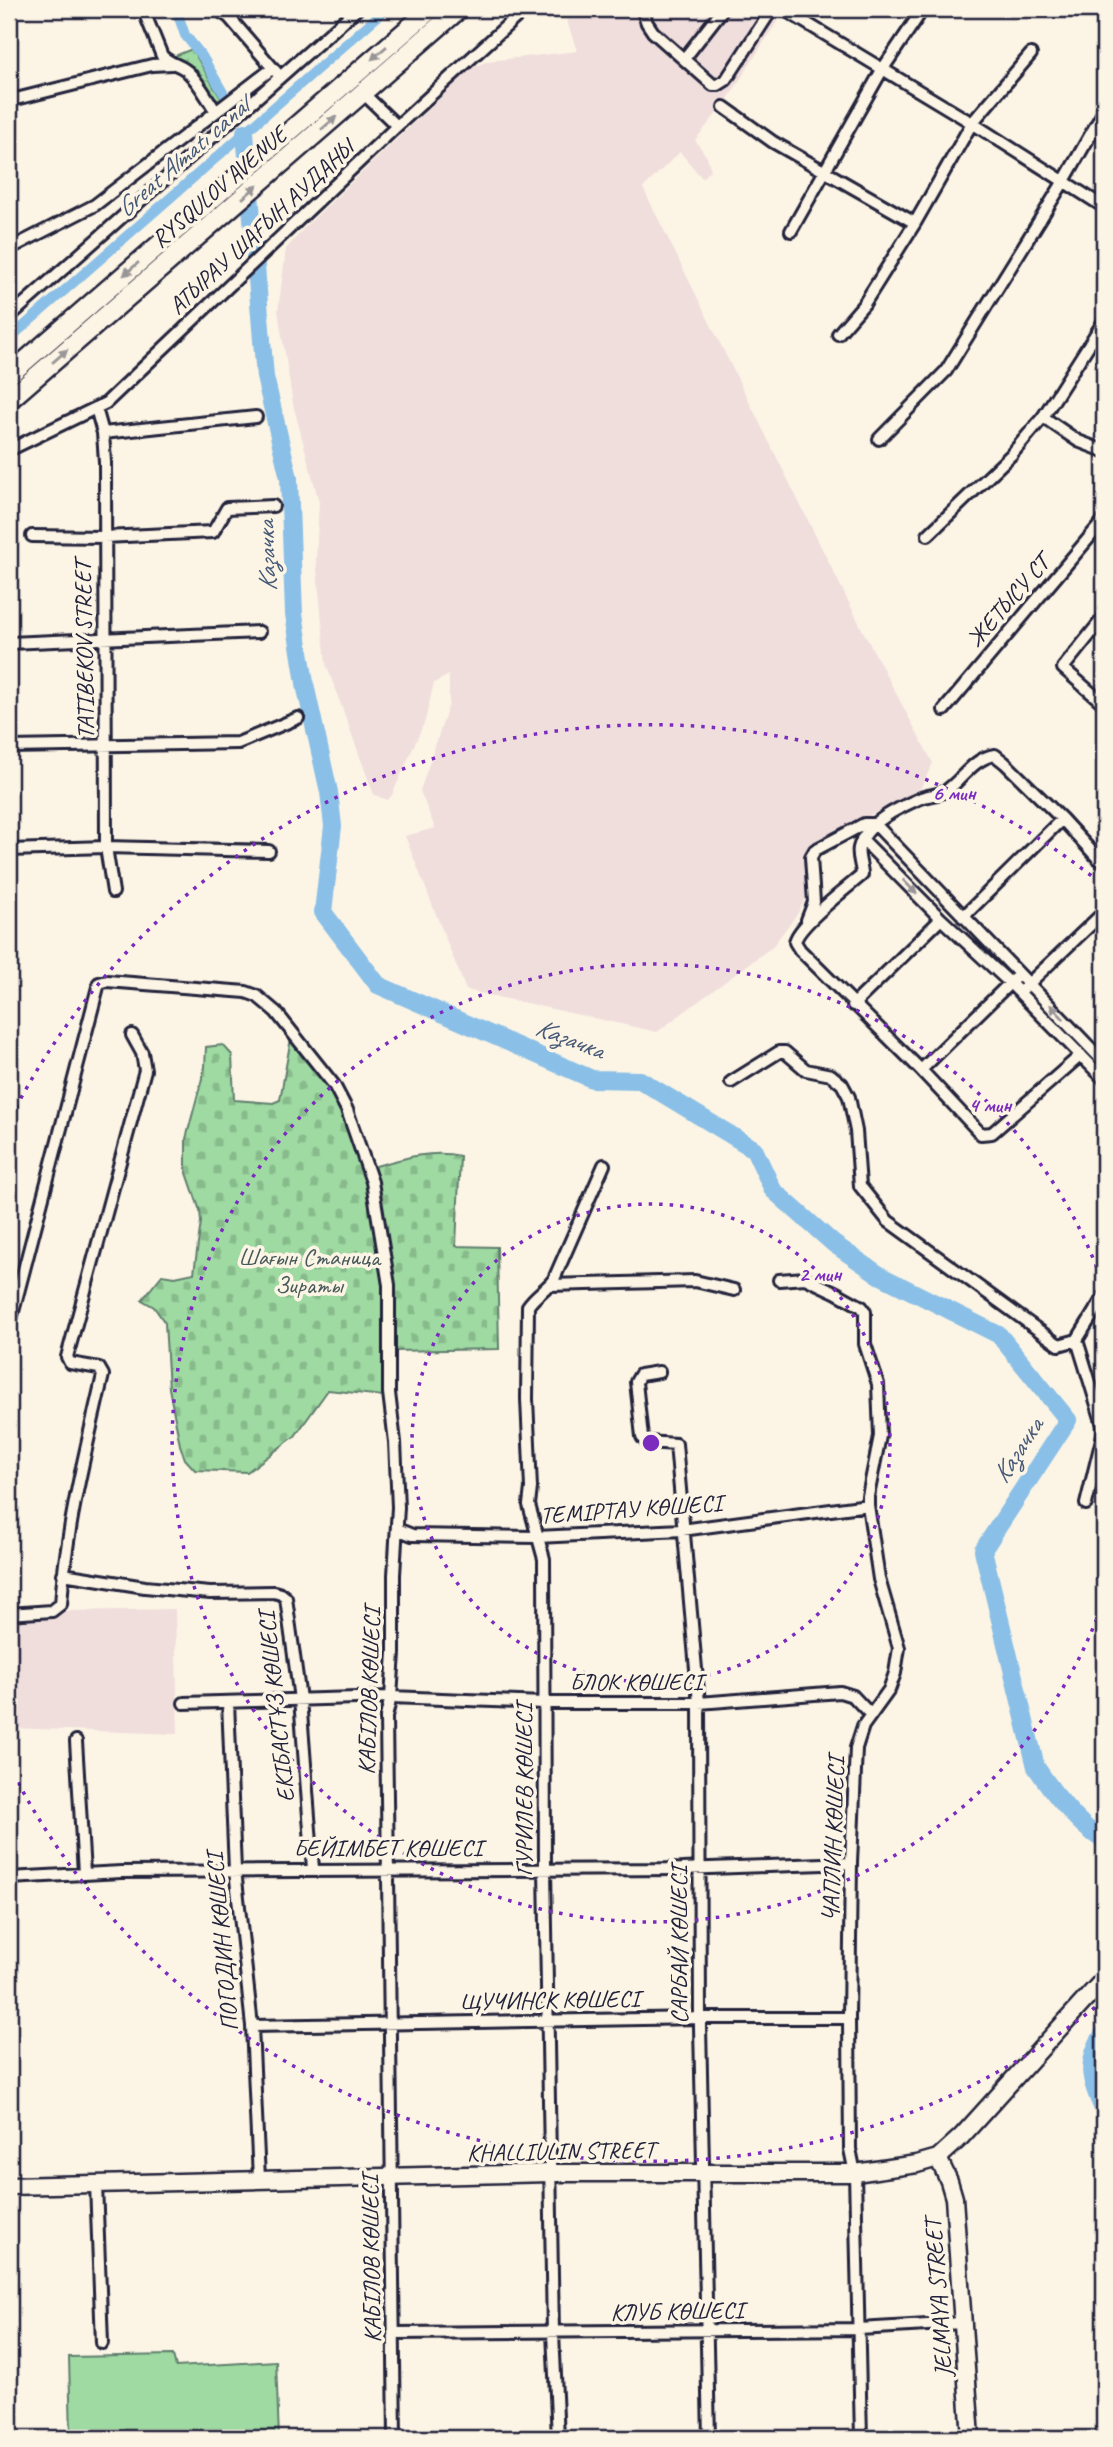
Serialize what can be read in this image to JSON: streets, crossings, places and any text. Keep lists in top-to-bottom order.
{
  "streets": {
    "main road": ["RYSQULOV AVENUE", "KHALLIULIN STREET", "JELMAYA STREET"],
    "street": [
      "АТЫРАУ ШАҒЫН АУДАНЫ",
      "ЖЕТЫСУ СТ",
      "TATIBEKOV STREET",
      "ТЕМІРТАУ КӨШЕСІ",
      "БЛОК КӨШЕСІ",
      "КАБІЛОВ КӨШЕСІ",
      "ЕКІБАСТҰЗ КӨШЕСІ",
      "ГУРИЛЕВ КӨШЕСІ",
      "ЧАПЛИН КӨШЕСІ",
      "БЕЙІМБЕТ КӨШЕСІ",
      "ПОГОДИН КӨШЕСІ",
      "САРБАЙ КӨШЕСІ",
      "ЩУЧИНСК КӨШЕСІ",
      "КЛУБ КӨШЕСІ"
    ]
  },
  "crossings": [
    ["АТЫРАУ ШАҒЫН АУДАНЫ", "TATIBEKOV STREET"],
    ["ТЕМІРТАУ КӨШЕСІ", "КАБІЛОВ КӨШЕСІ"],
    ["ТЕМІРТАУ КӨШЕСІ", "ГУРИЛЕВ КӨШЕСІ"],
    ["ТЕМІРТАУ КӨШЕСІ", "ЧАПЛИН КӨШЕСІ"],
    ["ТЕМІРТАУ КӨШЕСІ", "САРБАЙ КӨШЕСІ"],
    ["БЛОК КӨШЕСІ", "КАБІЛОВ КӨШЕСІ"],
    ["БЛОК КӨШЕСІ", "ЕКІБАСТҰЗ КӨШЕСІ"],
    ["БЛОК КӨШЕСІ", "ГУРИЛЕВ КӨШЕСІ"],
    ["БЛОК КӨШЕСІ", "ЧАПЛИН КӨШЕСІ"],
    ["БЛОК КӨШЕСІ", "ПОГОДИН КӨШЕСІ"],
    ["БЛОК КӨШЕСІ", "САРБАЙ КӨШЕСІ"],
    ["КАБІЛОВ КӨШЕСІ", "БЕЙІМБЕТ КӨШЕСІ"],
    ["КАБІЛОВ КӨШЕСІ", "ЩУЧИНСК КӨШЕСІ"],
    ["КАБІЛОВ КӨШЕСІ", "KHALLIULIN STREET"],
    ["КАБІЛОВ КӨШЕСІ", "КЛУБ КӨШЕСІ"],
    ["ЕКІБАСТҰЗ КӨШЕСІ", "БЕЙІМБЕТ КӨШЕСІ"],
    ["ГУРИЛЕВ КӨШЕСІ", "БЕЙІМБЕТ КӨШЕСІ"],
    ["ГУРИЛЕВ КӨШЕСІ", "ЩУЧИНСК КӨШЕСІ"],
    ["ГУРИЛЕВ КӨШЕСІ", "KHALLIULIN STREET"],
    ["ГУРИЛЕВ КӨШЕСІ", "КЛУБ КӨШЕСІ"],
    ["ЧАПЛИН КӨШЕСІ", "БЕЙІМБЕТ КӨШЕСІ"],
    ["ЧАПЛИН КӨШЕСІ", "ЩУЧИНСК КӨШЕСІ"],
    ["ЧАПЛИН КӨШЕСІ", "KHALLIULIN STREET"],
    ["ЧАПЛИН КӨШЕСІ", "КЛУБ КӨШЕСІ"],
    ["БЕЙІМБЕТ КӨШЕСІ", "ПОГОДИН КӨШЕСІ"],
    ["БЕЙІМБЕТ КӨШЕСІ", "САРБАЙ КӨШЕСІ"],
    ["ПОГОДИН КӨШЕСІ", "ЩУЧИНСК КӨШЕСІ"],
    ["ПОГОДИН КӨШЕСІ", "KHALLIULIN STREET"],
    ["САРБАЙ КӨШЕСІ", "ЩУЧИНСК КӨШЕСІ"],
    ["САРБАЙ КӨШЕСІ", "KHALLIULIN STREET"],
    ["САРБАЙ КӨШЕСІ", "КЛУБ КӨШЕСІ"],
    ["KHALLIULIN STREET", "JELMAYA STREET"],
    ["JELMAYA STREET", "КЛУБ КӨШЕСІ"]
  ],
  "water": ["Great Almatı canal", "Казачка"],
  "parks": ["Шағын Станица Зираты"],
  "rings": ["6 мин", "4 мин", "2 мин"]
}
